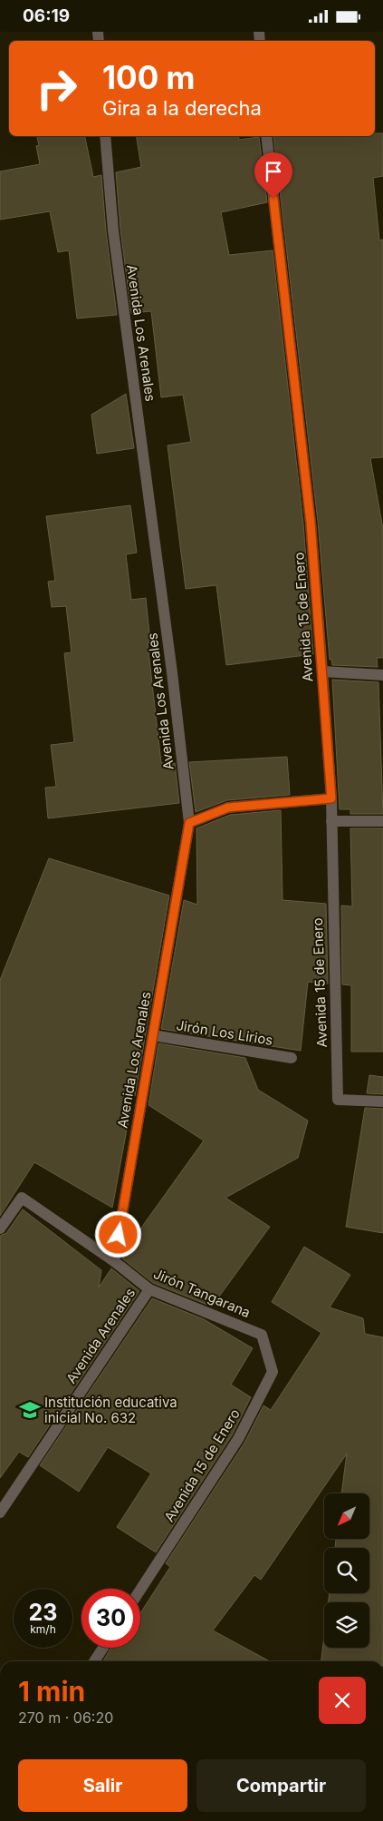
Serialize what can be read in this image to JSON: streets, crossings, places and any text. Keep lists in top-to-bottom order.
{
  "streets": {
    "street": [
      "Avenida Los Arenales",
      "Avenida 15 de Enero",
      "Jirón Los Lirios",
      "Jirón Tangarana",
      "Avenida Arenales"
    ]
  },
  "crossings": [
    ["Avenida Los Arenales", "Jirón Los Lirios"],
    ["Avenida Los Arenales", "Jirón Tangarana"],
    ["Avenida 15 de Enero", "Jirón Tangarana"],
    ["Jirón Tangarana", "Avenida Arenales"]
  ],
  "places": {
    "school or university": ["Institución educativa inicial No. 632"]
  },
  "north": "bottom left",
  "page": {
    "status": "06:19",
    "turn": ["100 m", "Gira a la derecha"],
    "speed": "23 km/h",
    "limit": "30",
    "heading": ["1 min", "270 m · 06:20"],
    "buttons": ["Salir", "Compartir"]
  }
}
